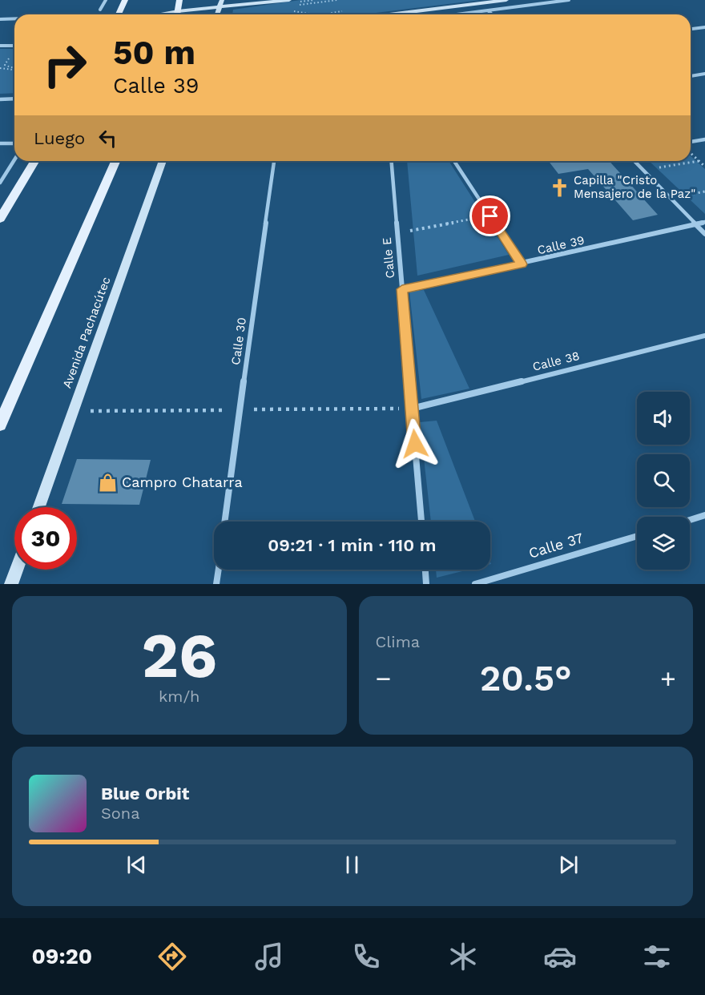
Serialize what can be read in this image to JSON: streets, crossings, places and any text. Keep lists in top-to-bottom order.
{
  "streets": {
    "main road": ["Avenida Pachacútec"],
    "street": [
      "Calle 39",
      "Calle E",
      "Calle 30",
      "Calle 38",
      "Calle 37"
    ]
  },
  "crossings": [
    ["Calle 39", "Calle E"],
    ["Calle E", "Calle 38"]
  ],
  "places": {
    "church": ["Capilla \"Cristo Mensajero de la Paz\""],
    "shop": ["Campro Chatarra"]
  },
  "page": {
    "turn": ["50 m", "Calle 39"],
    "then": "Luego",
    "limit": "30",
    "trip": "09:21 · 1 min · 110 m",
    "tile": [
      ["26", "km/h"],
      "Clima"
    ],
    "heat": ["−", "20.5°", "+"],
    "song": ["Blue Orbit", "Sona"],
    "tabs": "09:20"
  }
}
